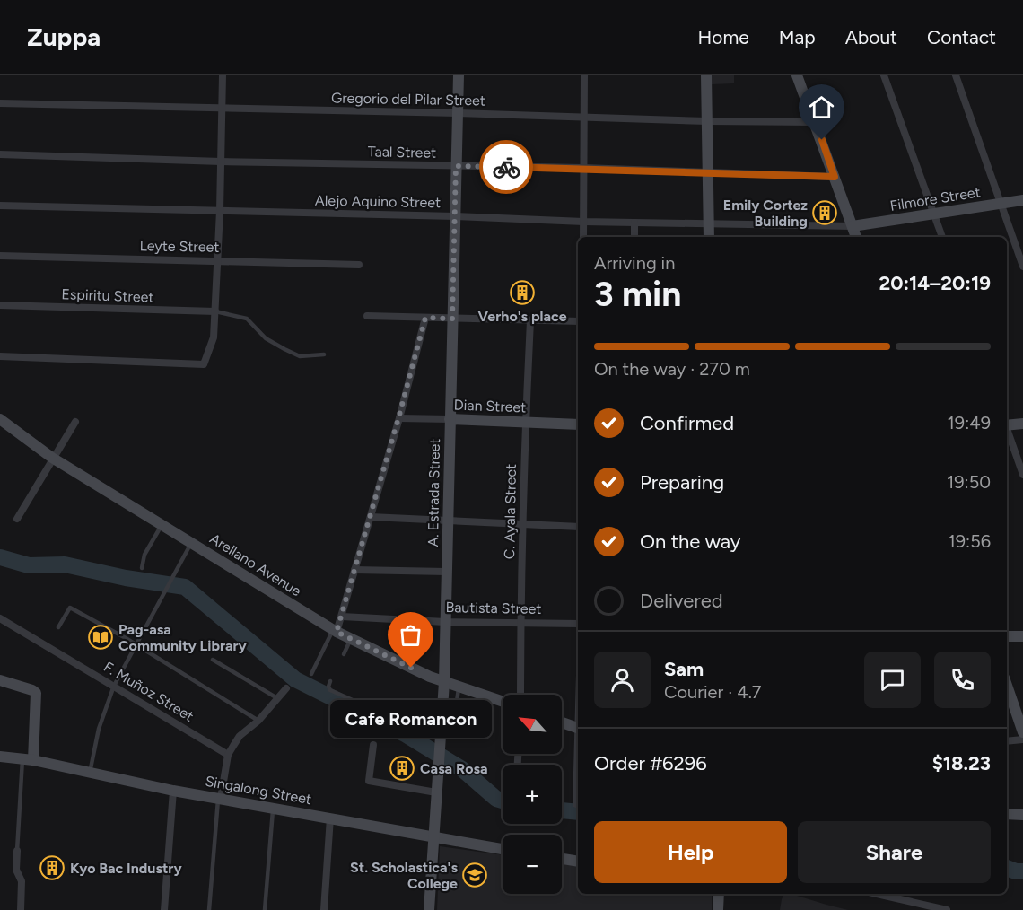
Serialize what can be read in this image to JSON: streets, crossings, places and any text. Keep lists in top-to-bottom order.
{
  "streets": {
    "street": [
      "Gregorio del Pilar Street",
      "Taal Street",
      "Filmore Street",
      "Alejo Aquino Street",
      "Leyte Street",
      "Espiritu Street",
      "Dian Street",
      "A. Estrada Street",
      "C. Ayala Street",
      "Arellano Avenue",
      "Bautista Street",
      "F. Muñoz Street",
      "Singalong Street"
    ]
  },
  "crossings": [
    ["Gregorio del Pilar Street", "A. Estrada Street"],
    ["Taal Street", "A. Estrada Street"],
    ["Filmore Street", "Alejo Aquino Street"],
    ["Alejo Aquino Street", "A. Estrada Street"],
    ["Dian Street", "A. Estrada Street"],
    ["Dian Street", "C. Ayala Street"],
    ["A. Estrada Street", "Arellano Avenue"],
    ["A. Estrada Street", "Bautista Street"],
    ["A. Estrada Street", "Singalong Street"],
    ["C. Ayala Street", "Bautista Street"]
  ],
  "places": {
    "building": [
      "Emily Cortez Building",
      "Verho's place",
      "Casa Rosa",
      "Kyo Bac Industry"
    ],
    "library": ["Pag-asa Community Library"],
    "other": ["Cafe Romancon"],
    "school or university": ["St. Scholastica's College"]
  },
  "north": "top left",
  "page": {
    "header": "Zuppa",
    "nav": [
      "Home",
      "Map",
      "About",
      "Contact"
    ],
    "heading": ["3 min", "Arriving in", "20:14–20:19"],
    "panel": [
      "Sam",
      "Courier · 4.7",
      "Order #6296",
      "$18.23"
    ],
    "bar": "On the way · 270 m",
    "list": [
      ["Confirmed", "19:49"],
      ["Preparing", "19:50"],
      ["On the way", "19:56"],
      "Delivered"
    ],
    "map_buttons": ["+", "−"],
    "bubble": "Cafe Romancon",
    "buttons": ["Help", "Share"]
  }
}
